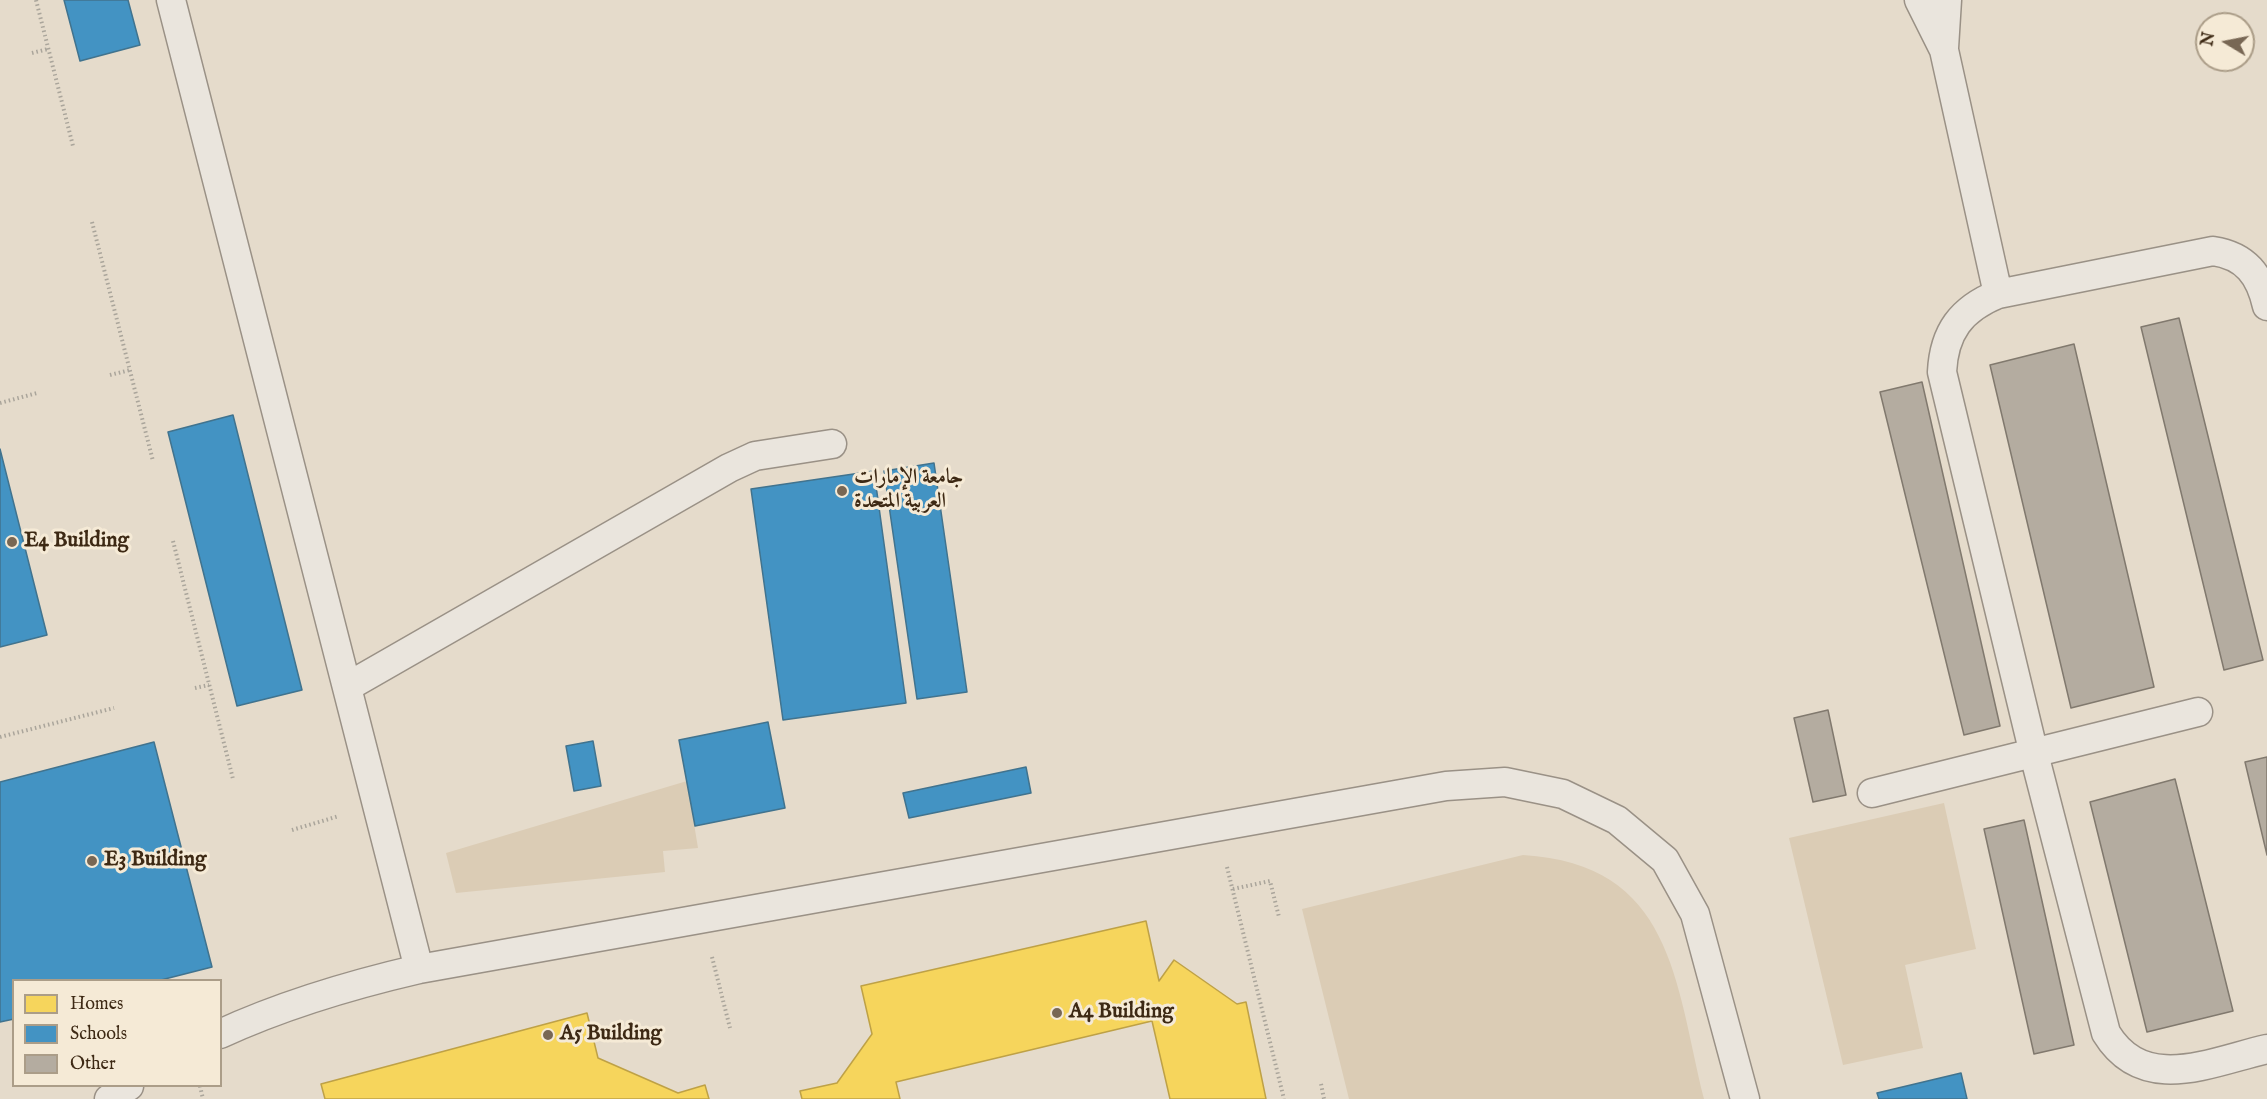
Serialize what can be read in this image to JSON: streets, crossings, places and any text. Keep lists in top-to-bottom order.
{
  "places": [
    "جامعة الإمارات العربية المتحدة",
    "E4 Building",
    "E3 Building",
    "A4 Building",
    "A5 Building"
  ],
  "legend": ["Homes", "Schools", "Other"],
  "north": "left"
}
